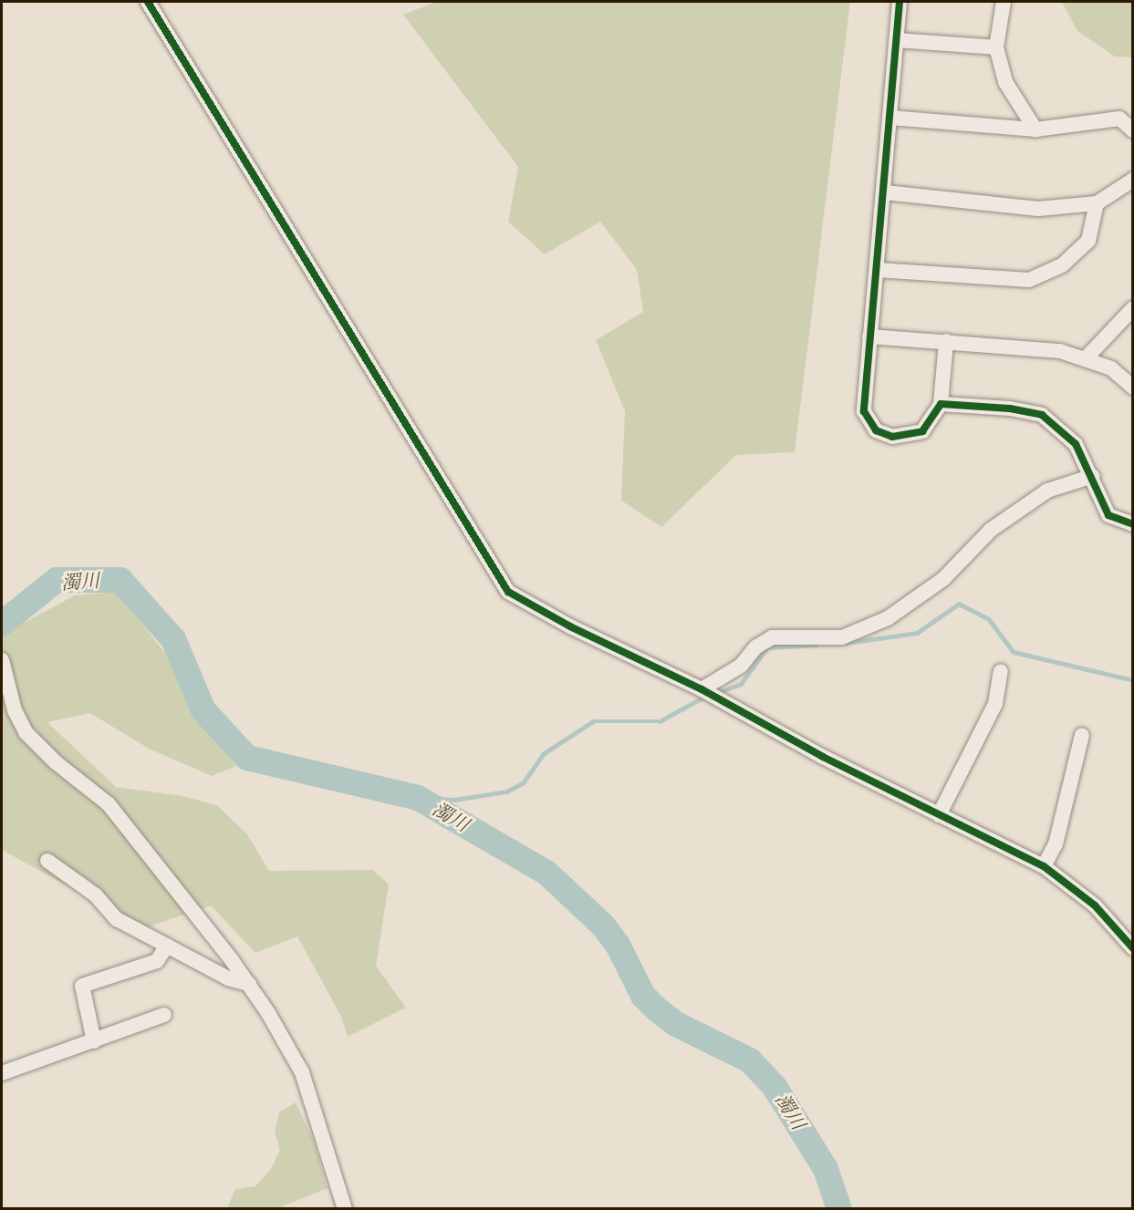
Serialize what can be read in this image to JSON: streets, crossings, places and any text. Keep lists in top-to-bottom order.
{
  "water": ["濁川"]
}
